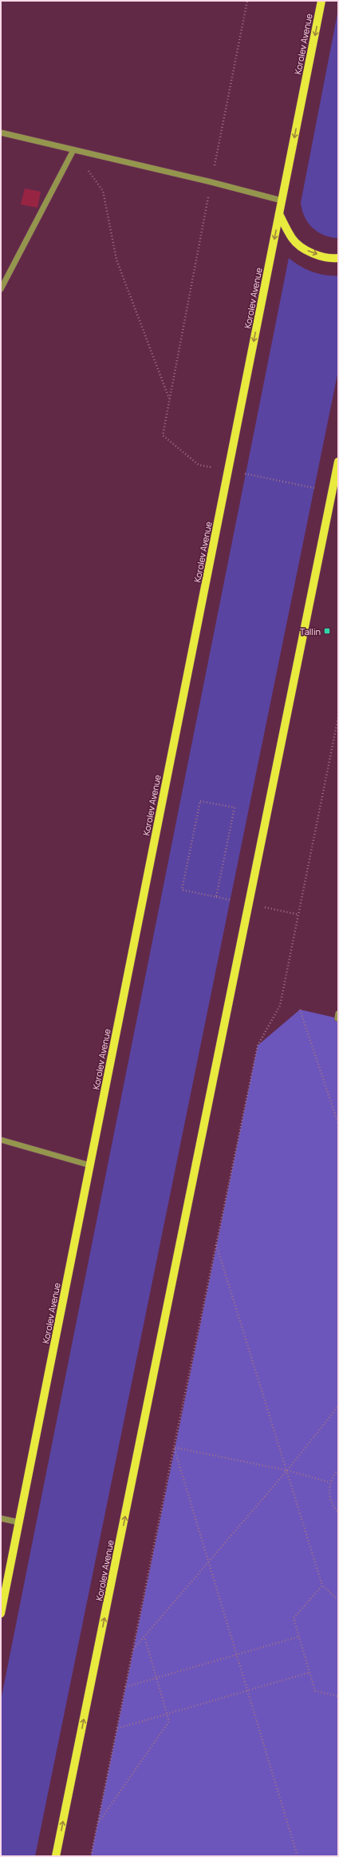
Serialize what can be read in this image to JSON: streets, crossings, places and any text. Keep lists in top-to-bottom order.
{
  "streets": {
    "main road": ["Korolev Avenue"]
  },
  "places": {
    "transit": ["Tallin"]
  }
}
